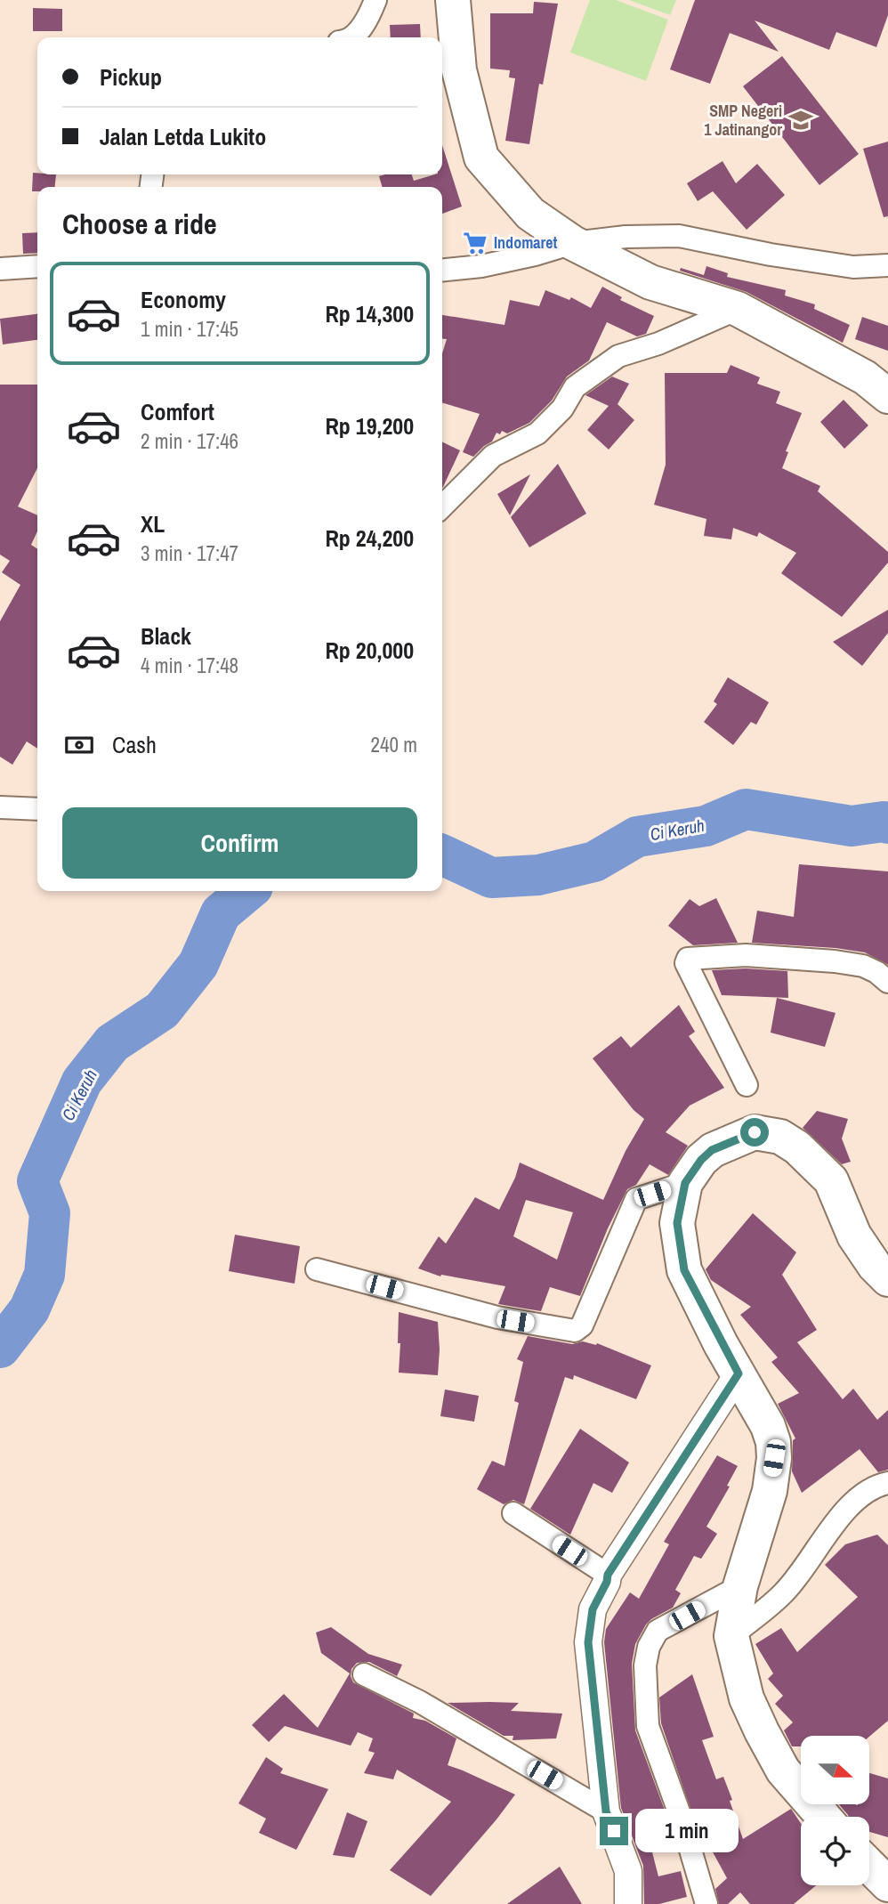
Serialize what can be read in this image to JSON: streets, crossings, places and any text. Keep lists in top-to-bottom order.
{
  "water": ["Ci Keruh"],
  "places": {
    "school or university": ["SMP Negeri 1 Jatinangor"],
    "supermarket": ["Indomaret"]
  },
  "north": "right",
  "page": {
    "banner": ["Pickup", "Jalan Letda Lukito"],
    "heading": "Choose a ride",
    "list": [
      {
        "name": "Economy",
        "note": "1 min · 17:45",
        "value": "Rp 14,300"
      },
      {
        "name": "Comfort",
        "note": "2 min · 17:46",
        "value": "Rp 19,200"
      },
      {
        "name": "XL",
        "note": "3 min · 17:47",
        "value": "Rp 24,200"
      },
      {
        "name": "Black",
        "note": "4 min · 17:48",
        "value": "Rp 20,000"
      }
    ],
    "pay": ["Cash", "240 m"],
    "buttons": "Confirm",
    "bubble": "1 min"
  }
}
